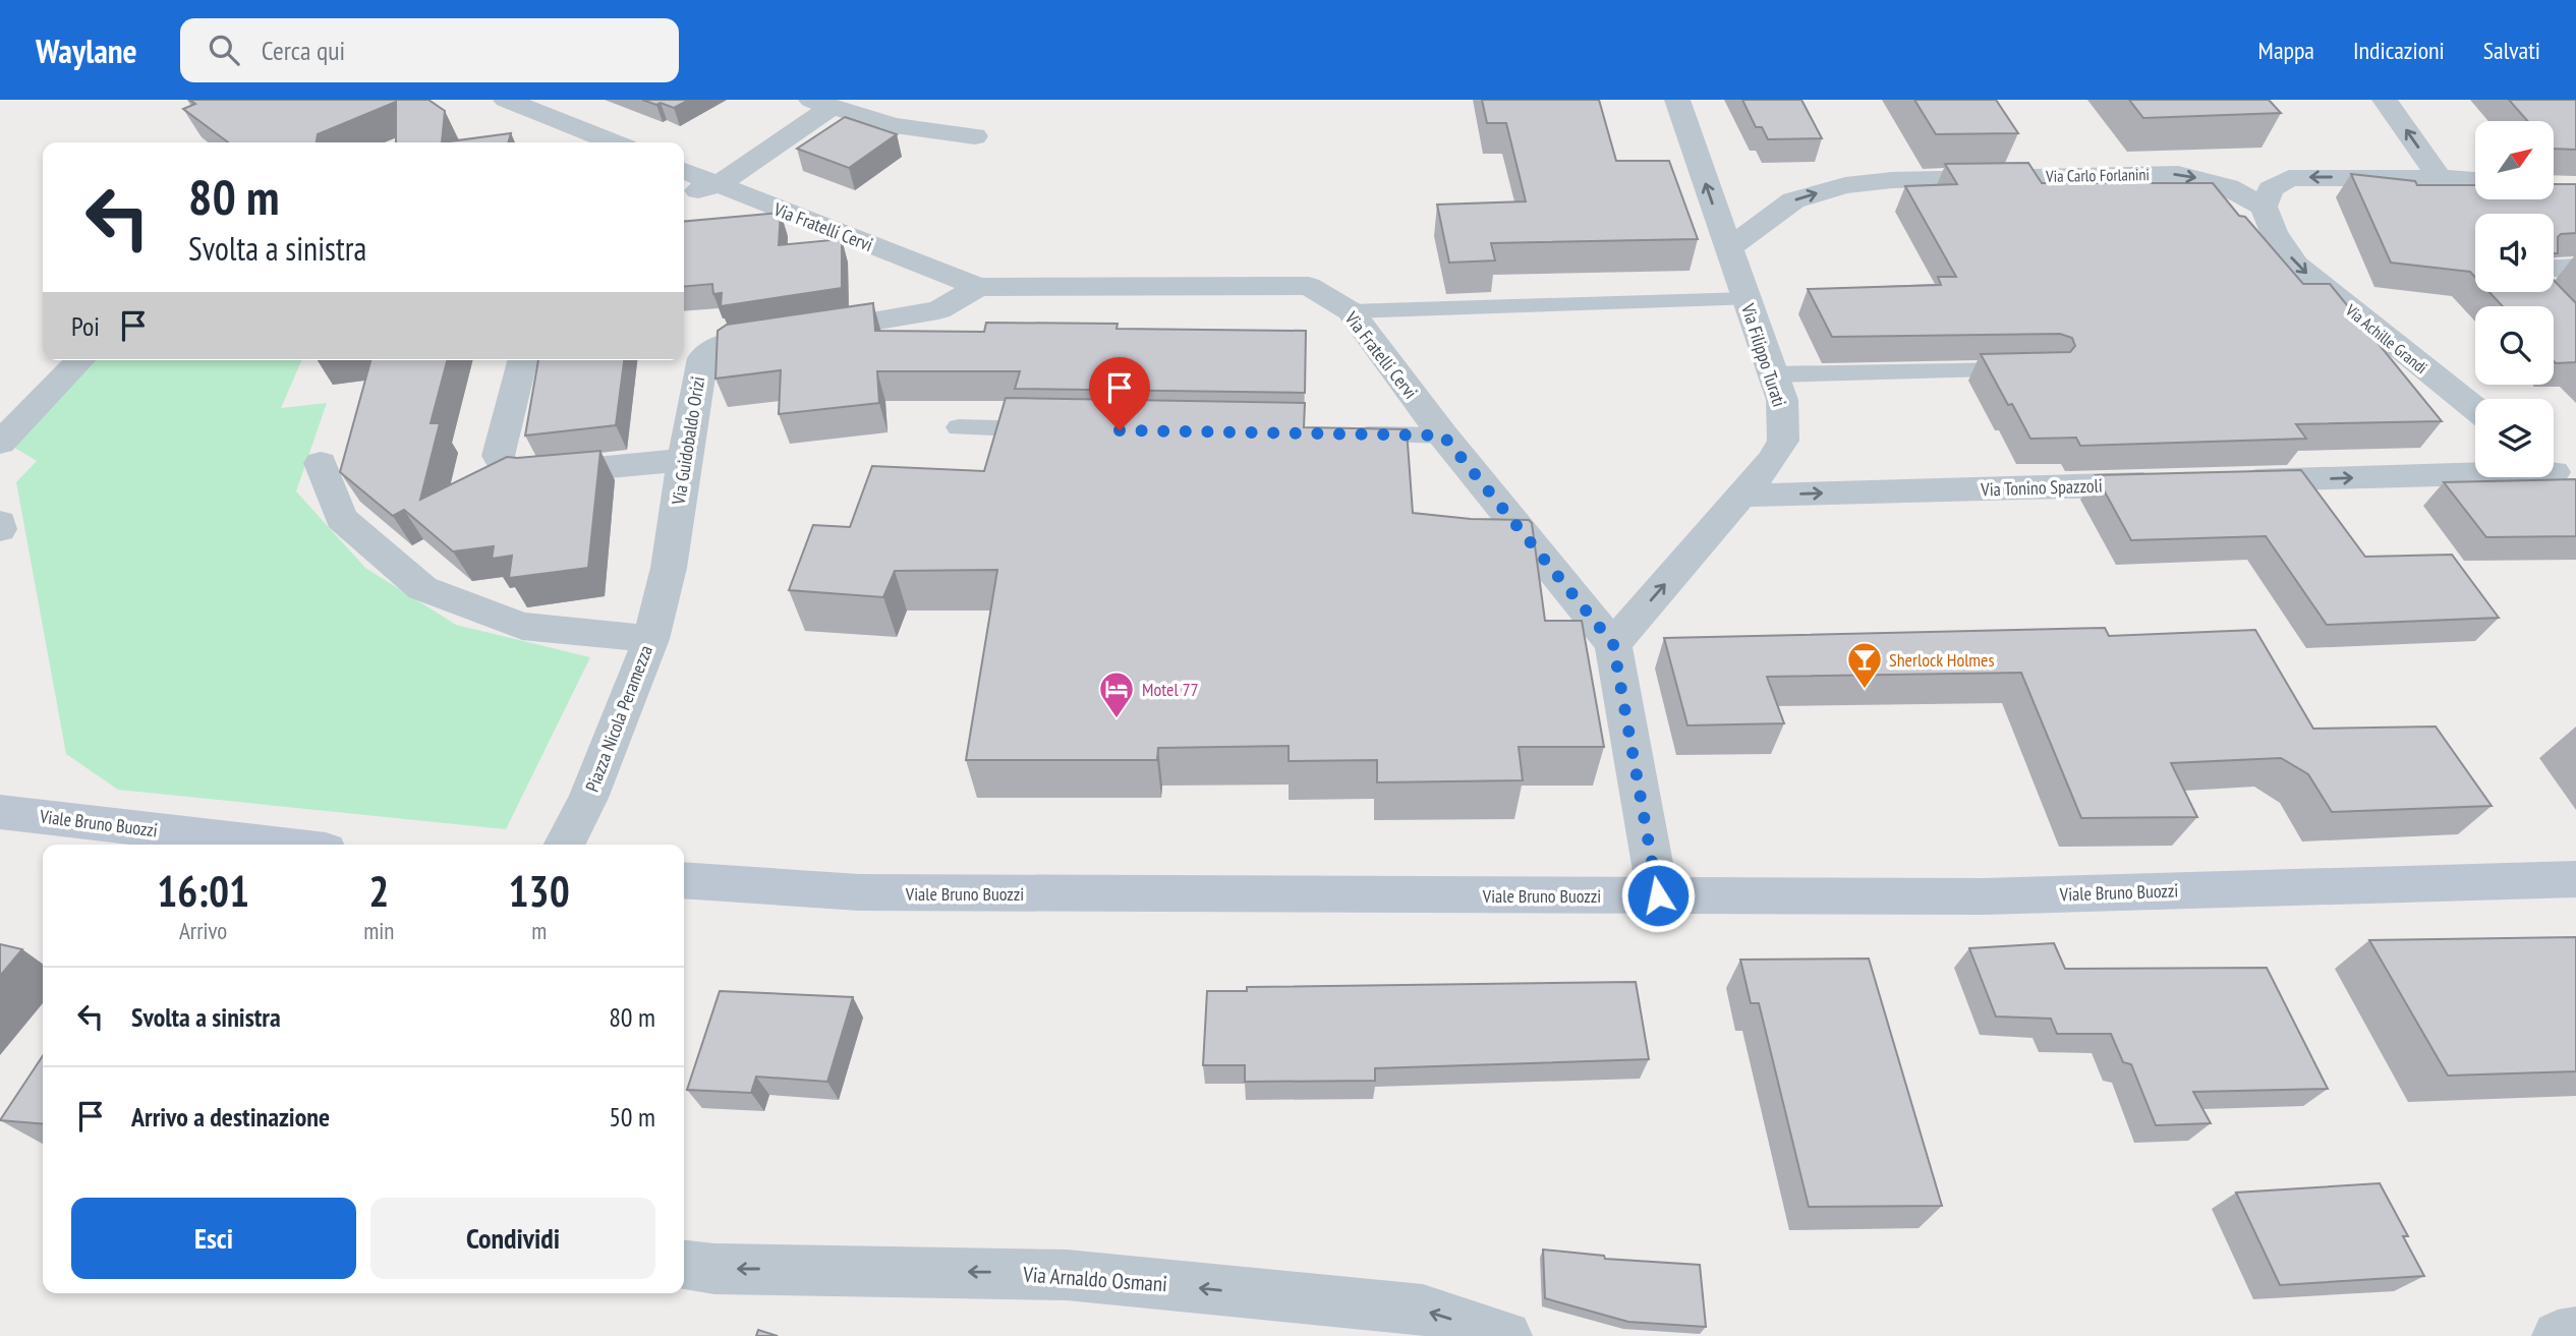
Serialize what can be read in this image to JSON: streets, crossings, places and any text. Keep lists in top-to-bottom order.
{
  "streets": {
    "main road": ["Viale Bruno Buozzi"],
    "street": [
      "Via Carlo Forlanini",
      "Via Fratelli Cervi",
      "Via Achille Grandi",
      "Via Filippo Turati",
      "Via Guidobaldo Orizi",
      "Via Tonino Spazzoli",
      "Piazza Nicola Peramezza",
      "Via Arnaldo Osmani"
    ]
  },
  "crossings": [
    ["Via Carlo Forlanini", "Via Achille Grandi"],
    ["Via Carlo Forlanini", "Via Filippo Turati"],
    ["Via Fratelli Cervi", "Via Filippo Turati"],
    ["Via Fratelli Cervi", "Via Guidobaldo Orizi"],
    ["Via Fratelli Cervi", "Viale Bruno Buozzi"],
    ["Via Filippo Turati", "Via Tonino Spazzoli"],
    ["Via Guidobaldo Orizi", "Piazza Nicola Peramezza"]
  ],
  "one_way": [
    "Via Carlo Forlanini",
    "Via Achille Grandi",
    "Via Filippo Turati",
    "Via Tonino Spazzoli",
    "Via Arnaldo Osmani"
  ],
  "places": {
    "bar": ["Sherlock Holmes"],
    "hotel": ["Motel 77"]
  },
  "north": "top right",
  "page": {
    "header": "Waylane",
    "search": "Cerca qui",
    "nav": ["Mappa", "Indicazioni", "Salvati"],
    "turn": ["80 m", "Svolta a sinistra"],
    "then": "Poi",
    "eta": [
      "16:01",
      "Arrivo",
      "2",
      "min",
      "130",
      "m"
    ],
    "list": [
      {
        "name": "Svolta a sinistra",
        "value": "80 m"
      },
      {
        "name": "Arrivo a destinazione",
        "value": "50 m"
      }
    ],
    "buttons": ["Esci", "Condividi"]
  }
}
